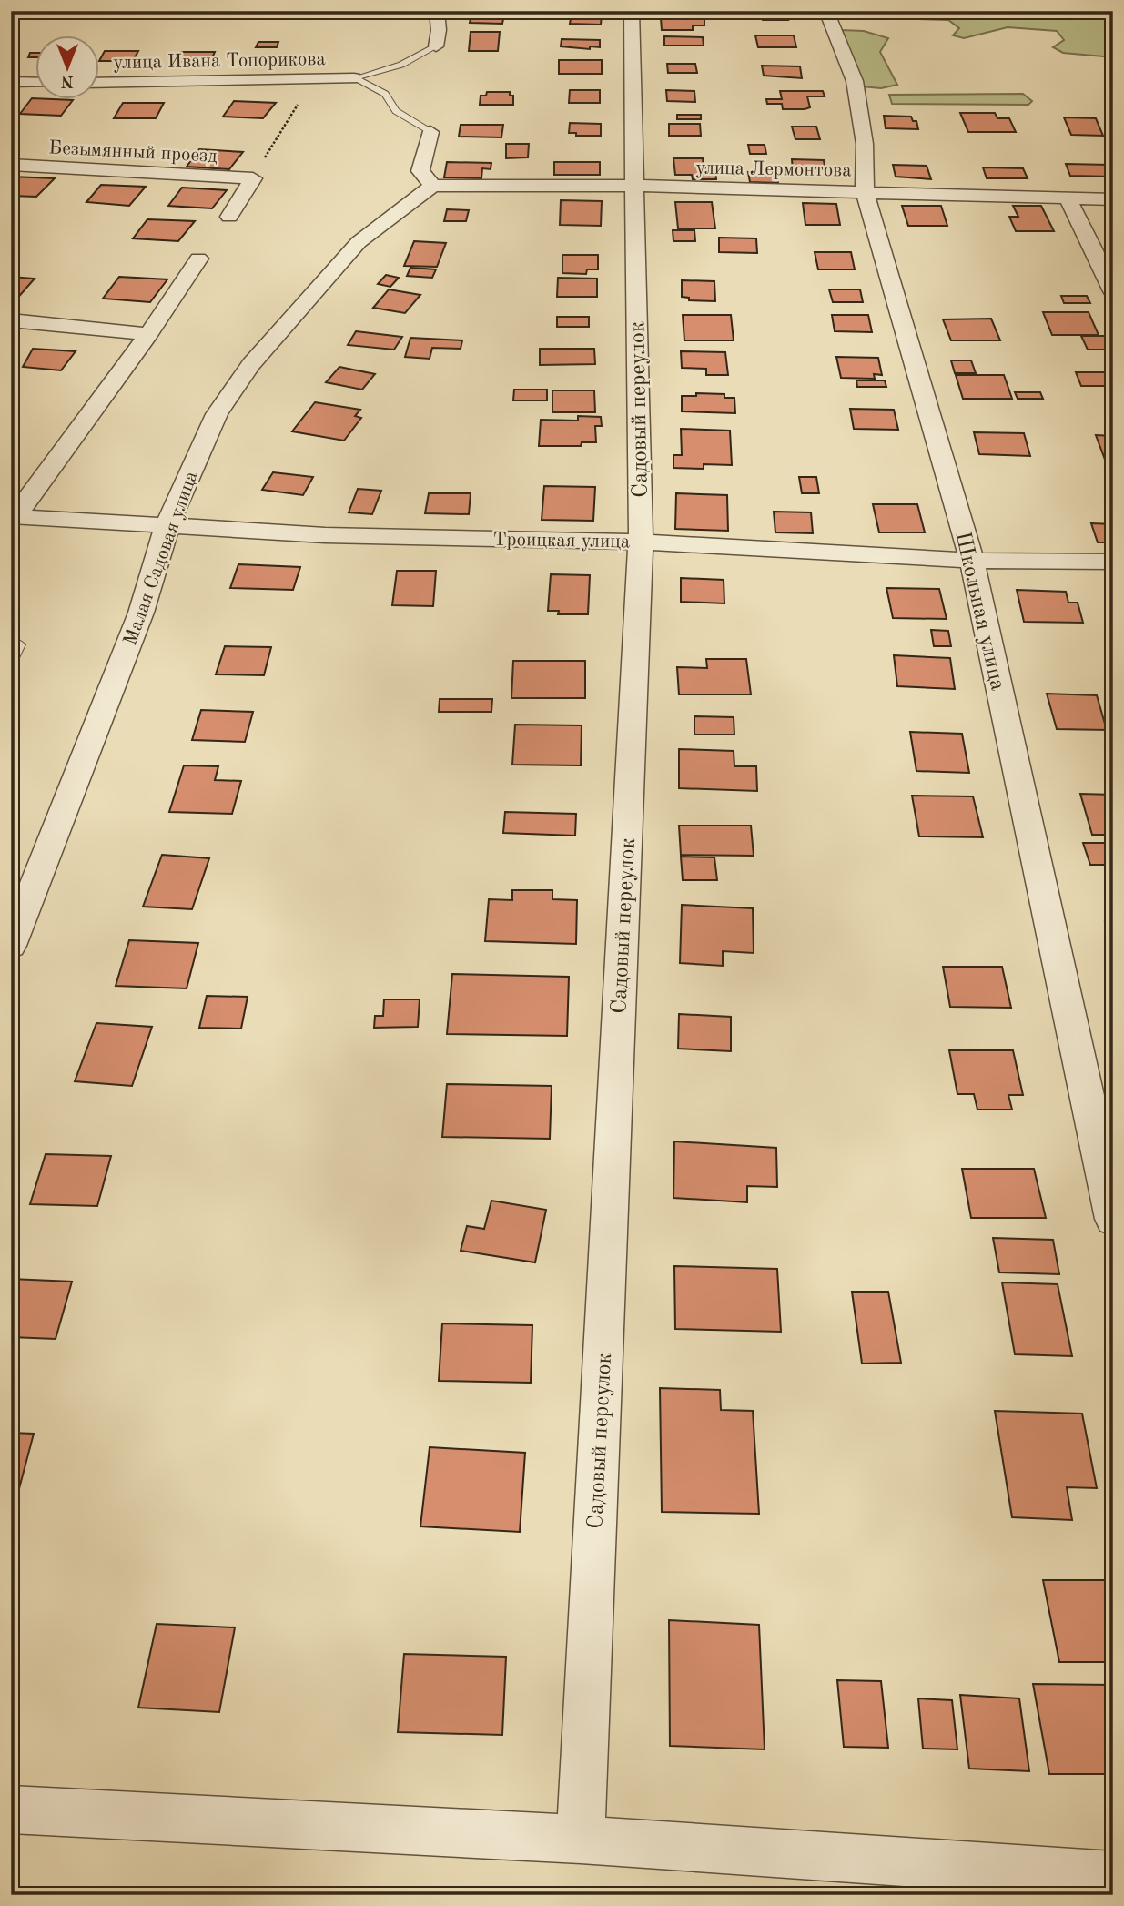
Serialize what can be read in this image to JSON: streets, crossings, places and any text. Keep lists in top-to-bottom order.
{
  "streets": {
    "street": [
      "улица Ивана Топорикова",
      "Безымянный проезд",
      "улица Лермонтова",
      "Садовый переулок",
      "Троицкая улица",
      "Малая Садовая улица",
      "Школьная улица"
    ]
  },
  "crossings": [
    ["улица Лермонтова", "Садовый переулок"],
    ["улица Лермонтова", "Малая Садовая улица"],
    ["улица Лермонтова", "Школьная улица"],
    ["Садовый переулок", "Троицкая улица"],
    ["Троицкая улица", "Малая Садовая улица"],
    ["Троицкая улица", "Школьная улица"]
  ],
  "north": "bottom"
}
